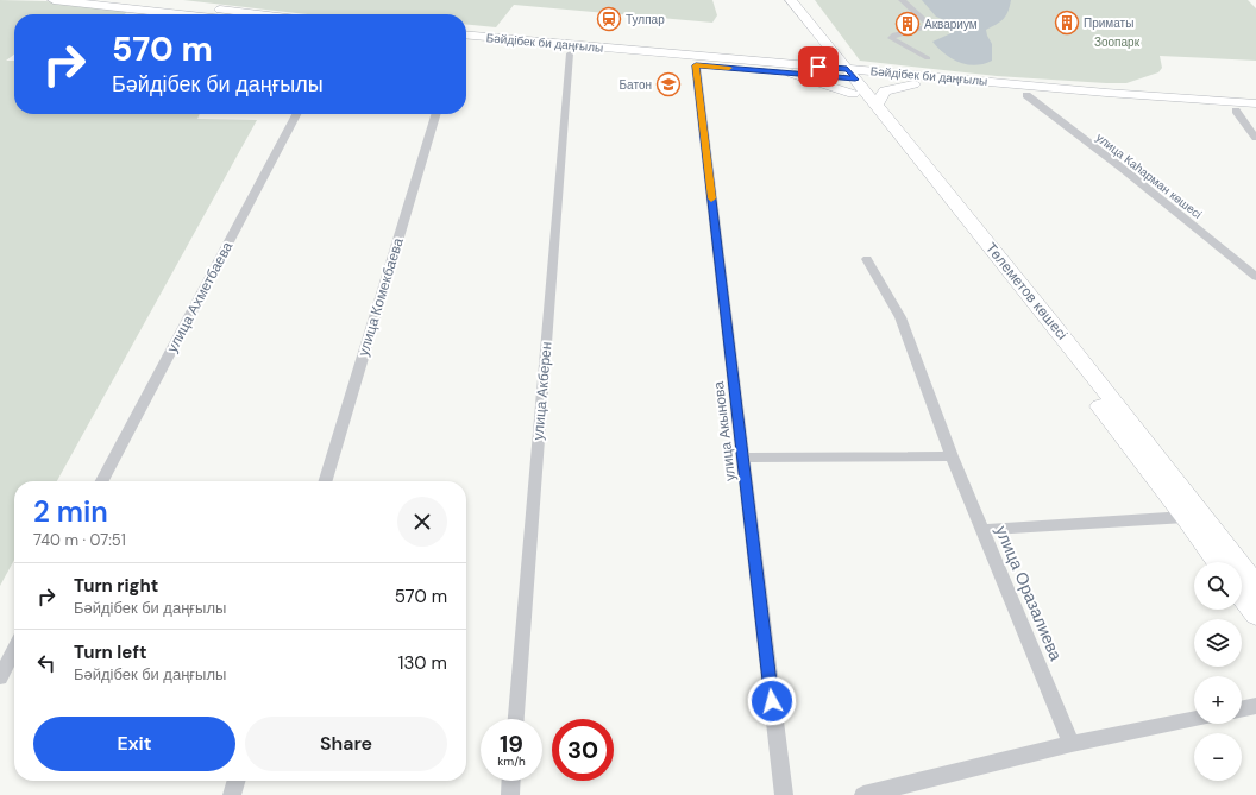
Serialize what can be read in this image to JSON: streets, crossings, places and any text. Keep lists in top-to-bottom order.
{
  "streets": {
    "main road": ["Бәйдібек би даңғылы", "Төлеметов көшесі"],
    "street": [
      "улица Каһарман көшесі",
      "улица Ахметбаева",
      "улица Комекбаева",
      "улица Акберен",
      "улица Акынова",
      "улица Оразалиева"
    ]
  },
  "crossings": [
    ["Бәйдібек би даңғылы", "улица Каһарман көшесі"],
    ["Бәйдібек би даңғылы", "Төлеметов көшесі"],
    ["Бәйдібек би даңғылы", "улица Акберен"],
    ["Бәйдібек би даңғылы", "улица Акынова"]
  ],
  "parks": ["Зоопарк"],
  "places": {
    "station": ["Тулпар"],
    "building": ["Приматы", "Аквариум"],
    "school or university": ["Батон"]
  },
  "page": {
    "turn": ["570 m", "Бәйдібек би даңғылы"],
    "heading": ["2 min", "740 m · 07:51"],
    "map_buttons": ["+", "−"],
    "list": [
      {
        "name": "Turn right",
        "note": "Бәйдібек би даңғылы",
        "value": "570 m"
      },
      {
        "name": "Turn left",
        "note": "Бәйдібек би даңғылы",
        "value": "130 m"
      }
    ],
    "buttons": ["Exit", "Share"],
    "speed": "19 km/h",
    "limit": "30"
  }
}
